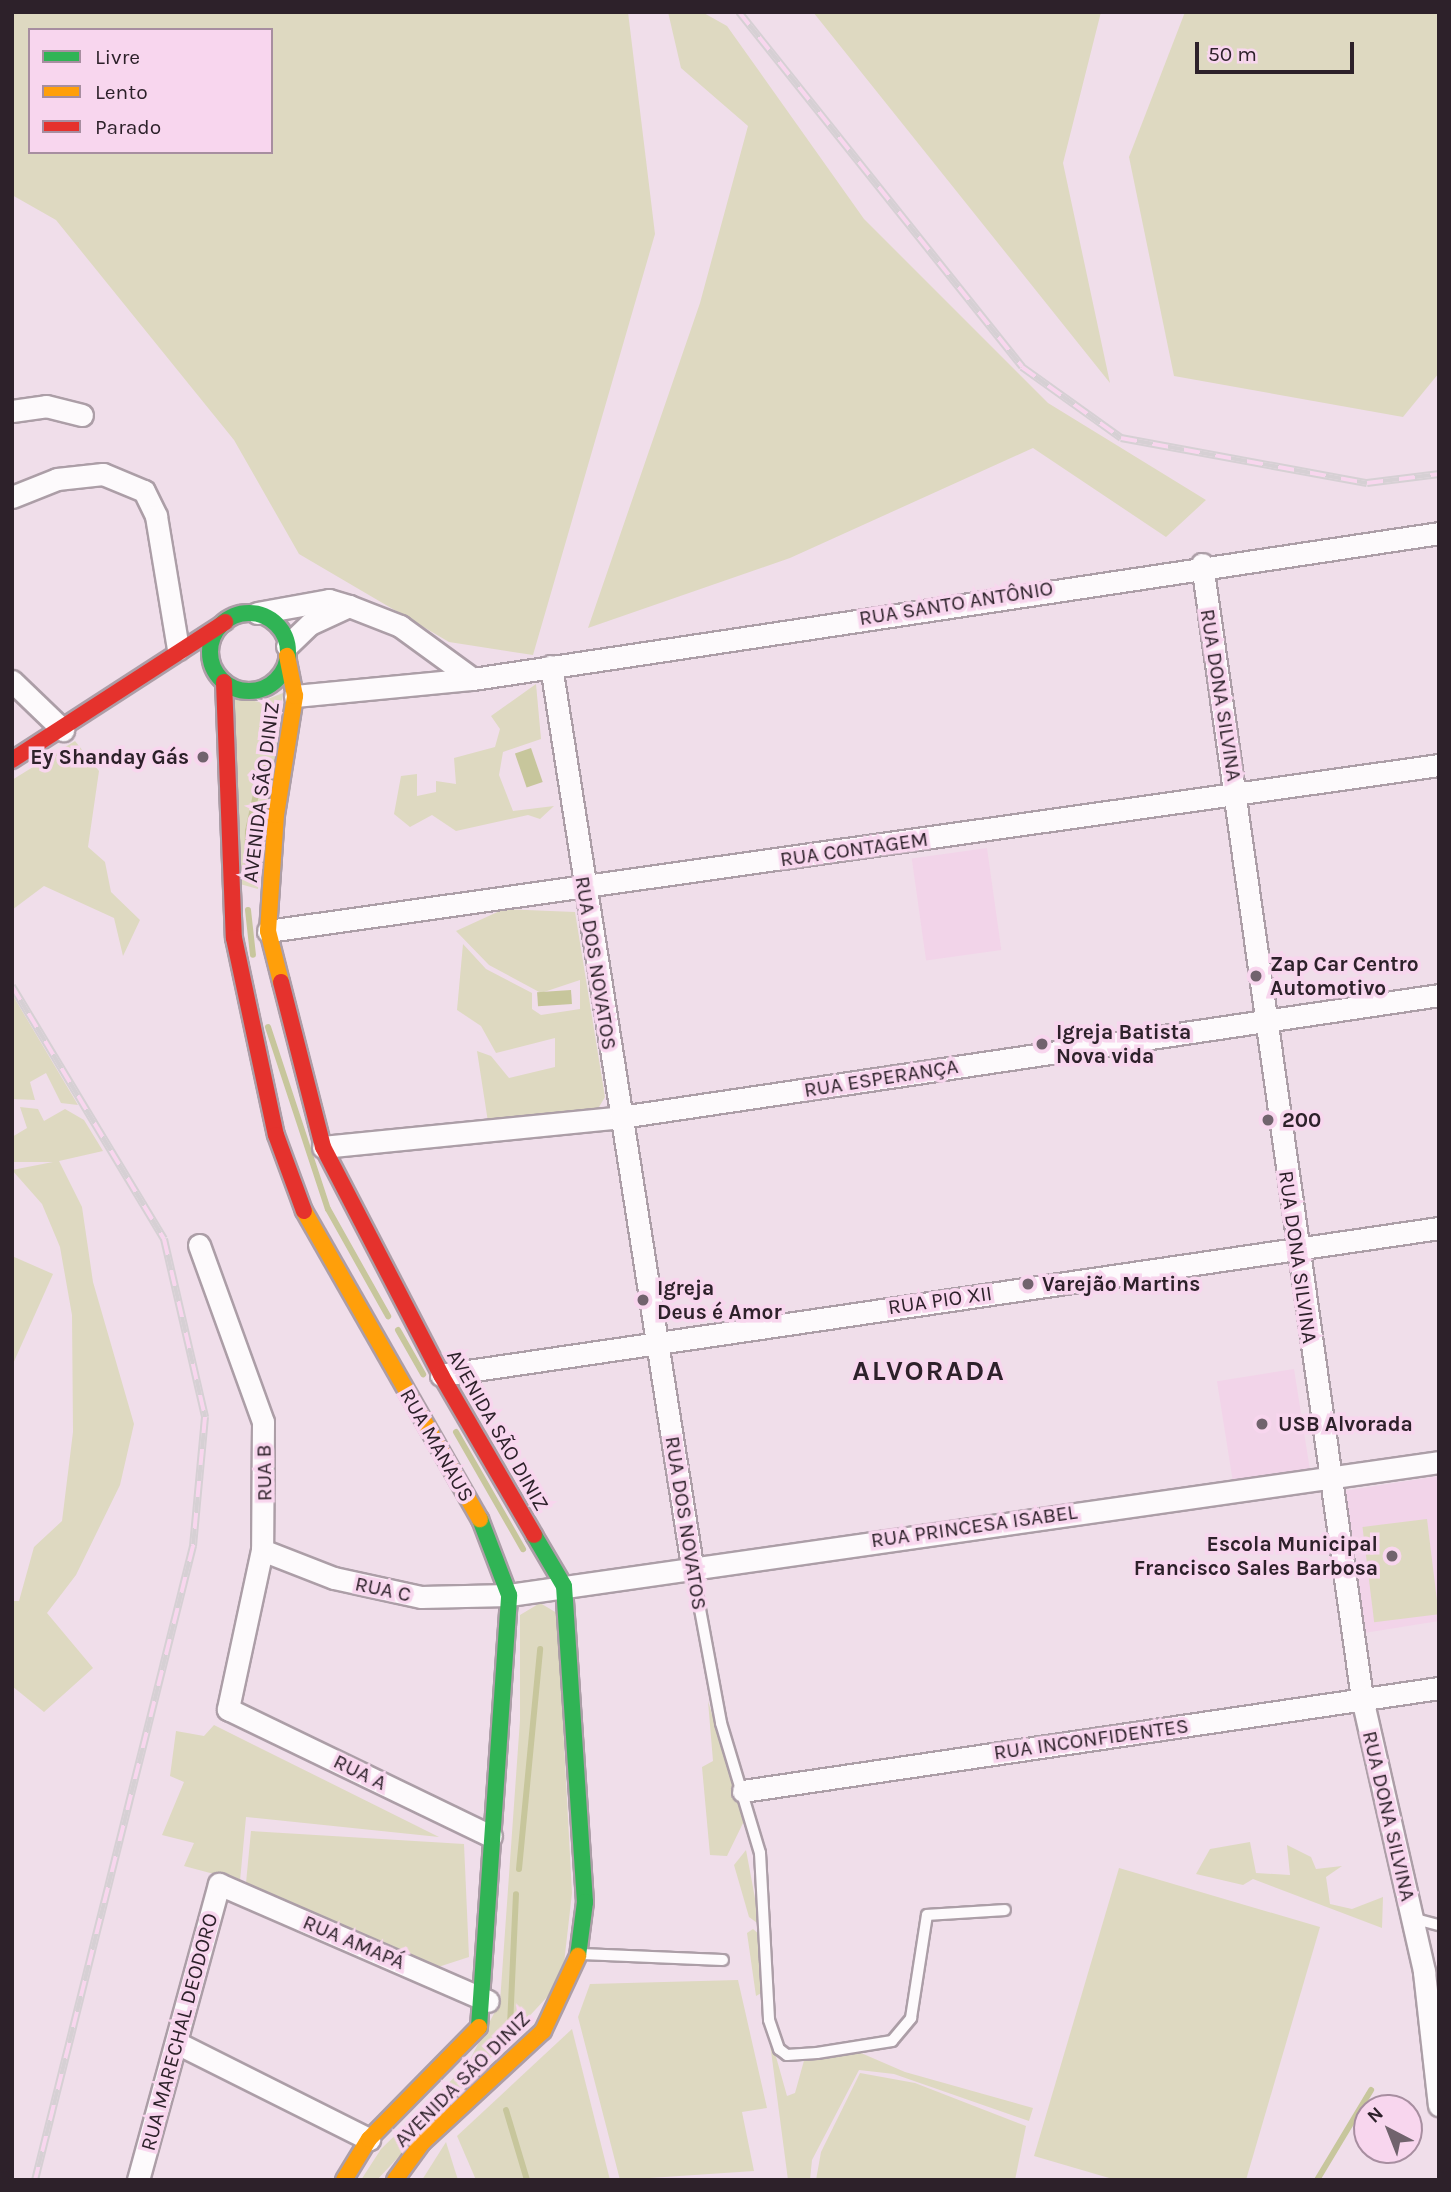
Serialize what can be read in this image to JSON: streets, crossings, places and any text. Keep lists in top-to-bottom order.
{
  "streets": {
    "street": [
      "RUA SANTO ANTÔNIO",
      "RUA DONA SILVINA",
      "AVENIDA SÃO DINIZ",
      "RUA CONTAGEM",
      "RUA DOS NOVATOS",
      "RUA ESPERANÇA",
      "RUA PIO XII",
      "RUA MANAUS",
      "RUA B",
      "RUA PRINCESA ISABEL",
      "RUA C",
      "RUA INCONFIDENTES",
      "RUA A",
      "RUA AMAPÁ",
      "RUA MARECHAL DEODORO"
    ]
  },
  "crossings": [
    ["RUA SANTO ANTÔNIO", "RUA DONA SILVINA"],
    ["RUA SANTO ANTÔNIO", "AVENIDA SÃO DINIZ"],
    ["RUA SANTO ANTÔNIO", "RUA DOS NOVATOS"],
    ["RUA DONA SILVINA", "RUA CONTAGEM"],
    ["RUA DONA SILVINA", "RUA ESPERANÇA"],
    ["RUA DONA SILVINA", "RUA PIO XII"],
    ["RUA DONA SILVINA", "RUA PRINCESA ISABEL"],
    ["RUA DONA SILVINA", "RUA INCONFIDENTES"],
    ["AVENIDA SÃO DINIZ", "RUA CONTAGEM"],
    ["AVENIDA SÃO DINIZ", "RUA ESPERANÇA"],
    ["AVENIDA SÃO DINIZ", "RUA PIO XII"],
    ["AVENIDA SÃO DINIZ", "RUA MANAUS"],
    ["AVENIDA SÃO DINIZ", "RUA PRINCESA ISABEL"],
    ["RUA CONTAGEM", "RUA DOS NOVATOS"],
    ["RUA DOS NOVATOS", "RUA ESPERANÇA"],
    ["RUA DOS NOVATOS", "RUA PIO XII"],
    ["RUA DOS NOVATOS", "RUA PRINCESA ISABEL"],
    ["RUA DOS NOVATOS", "RUA INCONFIDENTES"],
    ["RUA MANAUS", "RUA PRINCESA ISABEL"],
    ["RUA MANAUS", "RUA C"],
    ["RUA MANAUS", "RUA A"],
    ["RUA MANAUS", "RUA AMAPÁ"],
    ["RUA B", "RUA C"],
    ["RUA B", "RUA A"],
    ["RUA PRINCESA ISABEL", "RUA C"],
    ["RUA AMAPÁ", "RUA MARECHAL DEODORO"]
  ],
  "districts": ["ALVORADA"],
  "places": [
    "Ey Shanday Gás",
    "Zap Car Centro Automotivo",
    "Igreja Batista Nova vida",
    "200",
    "Varejão Martins",
    "Igreja Deus é Amor",
    "USB Alvorada",
    "Escola Municipal Francisco Sales Barbosa"
  ],
  "legend": ["Livre", "Lento", "Parado"],
  "scale_bar": "50 m",
  "north": "top left"
}
